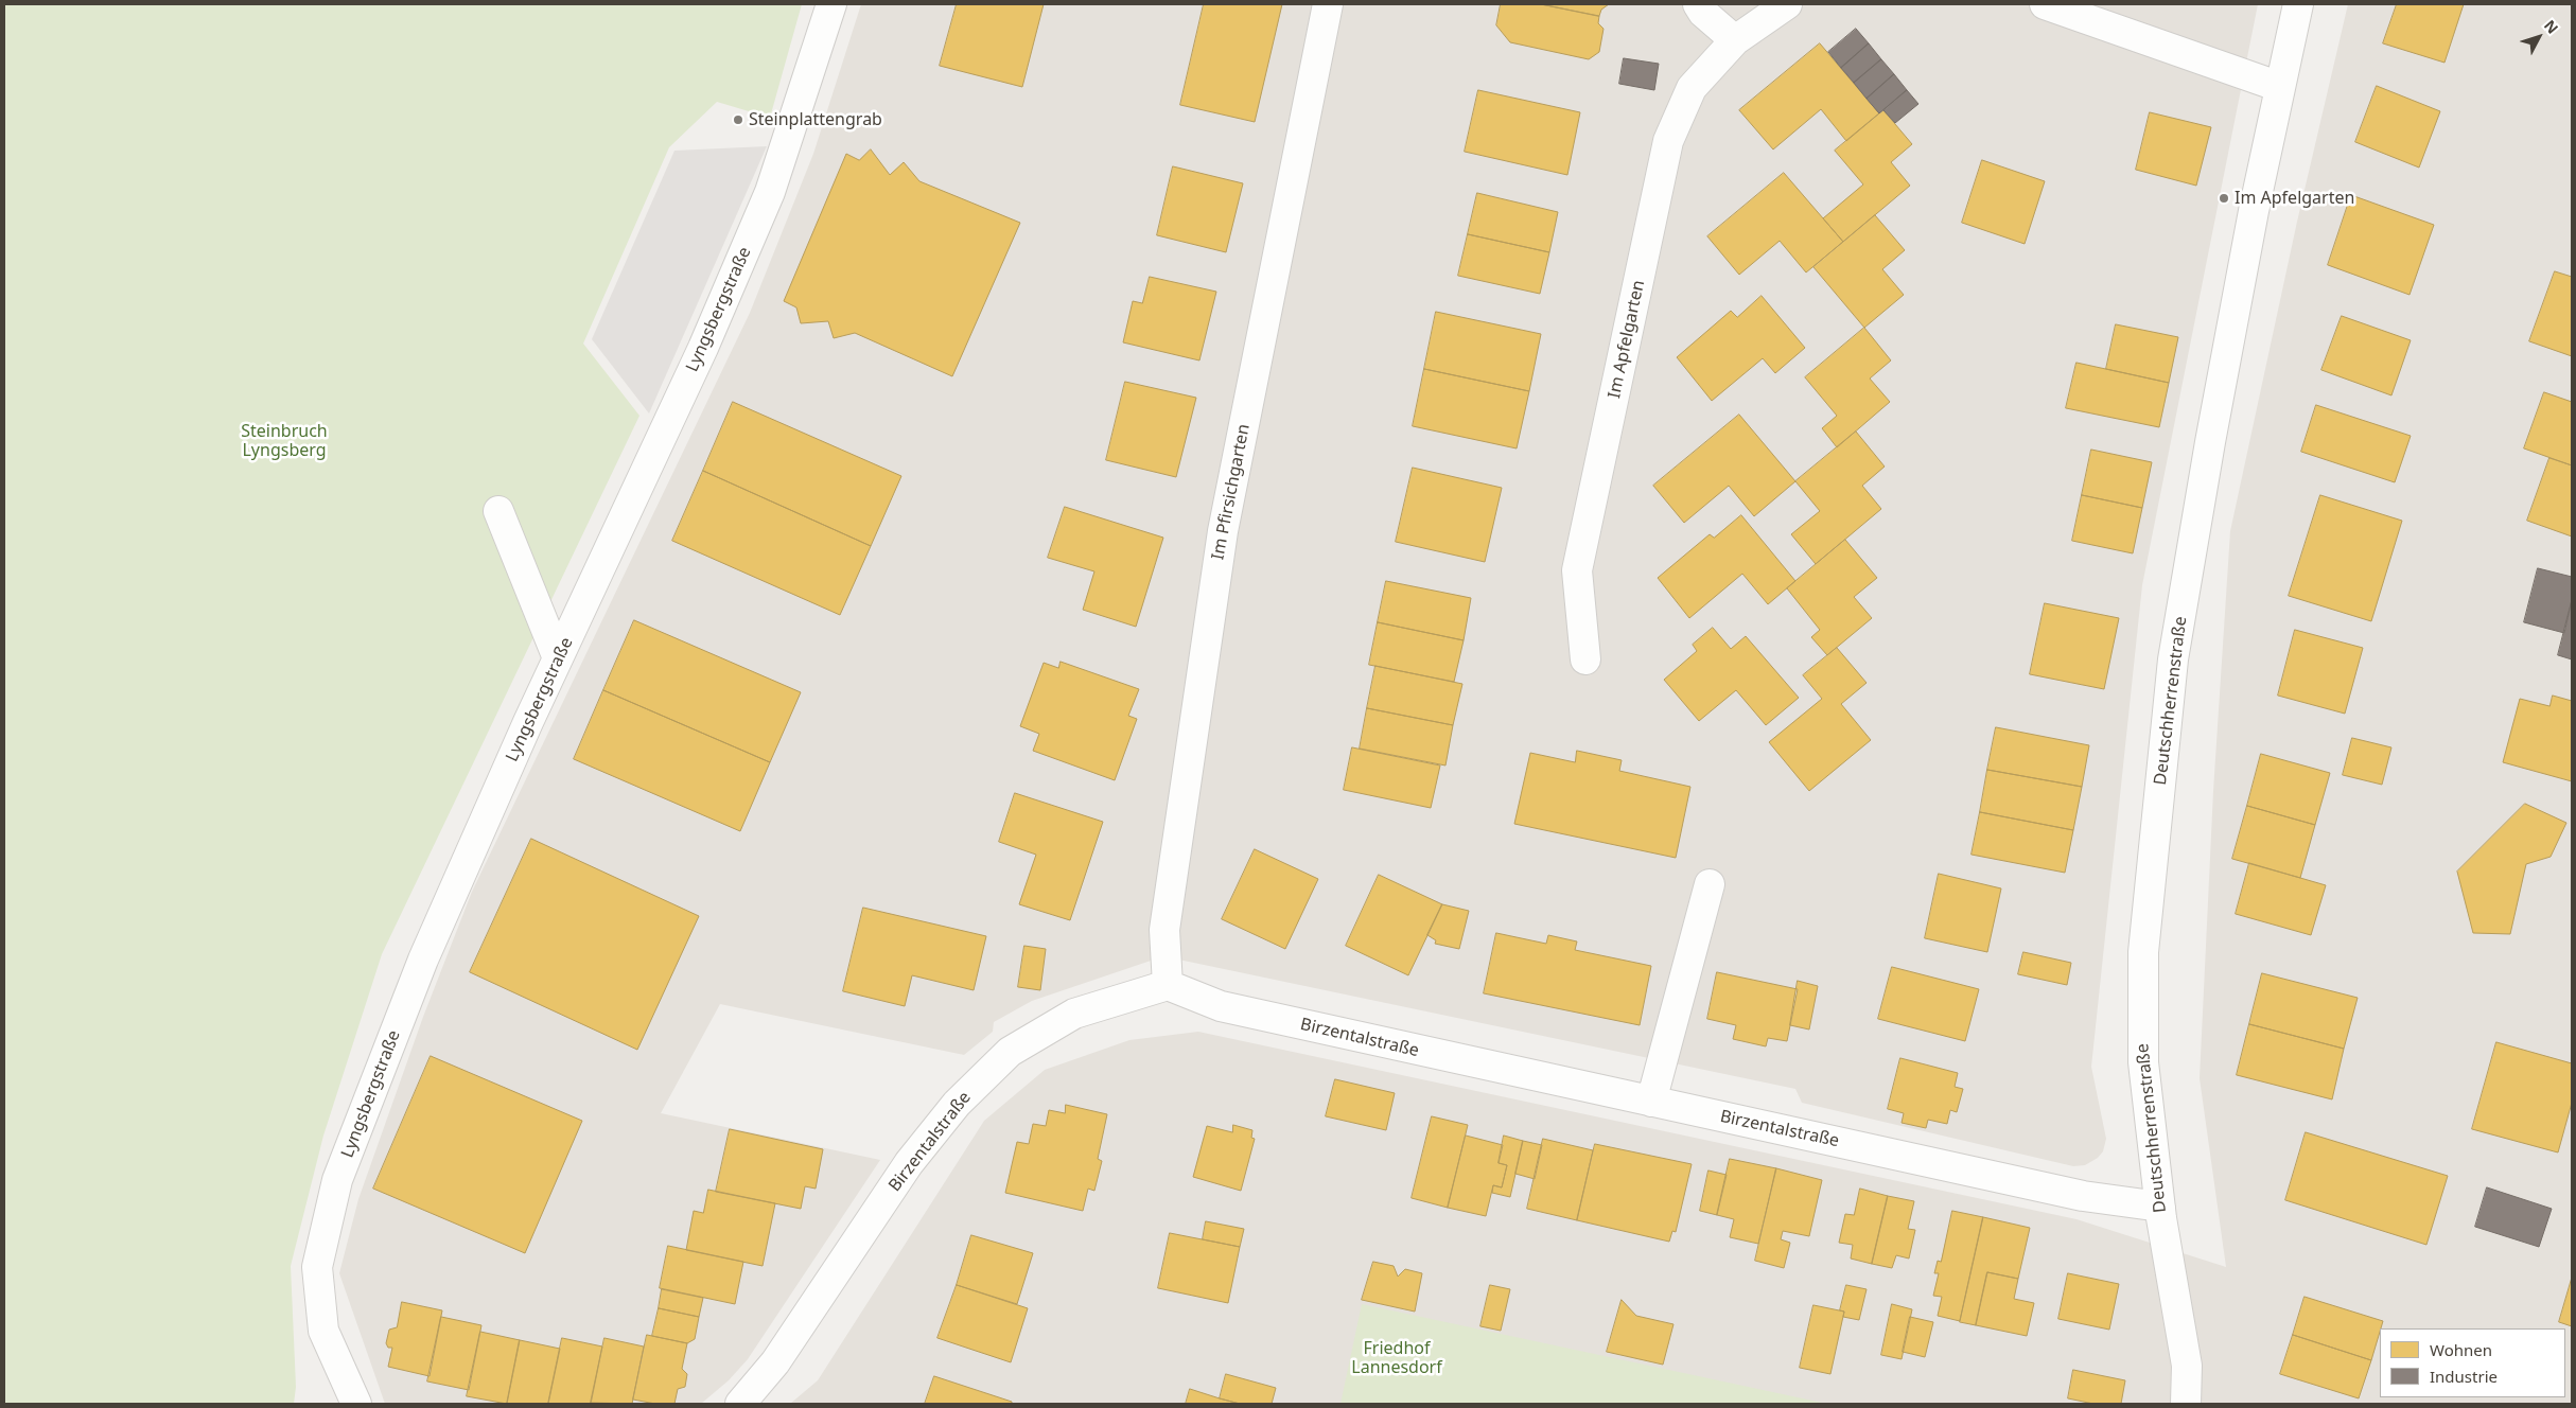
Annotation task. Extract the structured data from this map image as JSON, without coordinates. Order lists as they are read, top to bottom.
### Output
{
  "streets": {
    "street": [
      "Lyngsbergstraße",
      "Im Apfelgarten",
      "Im Pfirsichgarten",
      "Deutschherrenstraße",
      "Birzentalstraße"
    ]
  },
  "crossings": [
    ["Im Pfirsichgarten", "Birzentalstraße"],
    ["Deutschherrenstraße", "Birzentalstraße"]
  ],
  "parks": ["Steinbruch Lyngsberg", "Friedhof Lannesdorf"],
  "places": ["Steinplattengrab", "Im Apfelgarten"],
  "legend": ["Wohnen", "Industrie"],
  "north": "top right"
}
